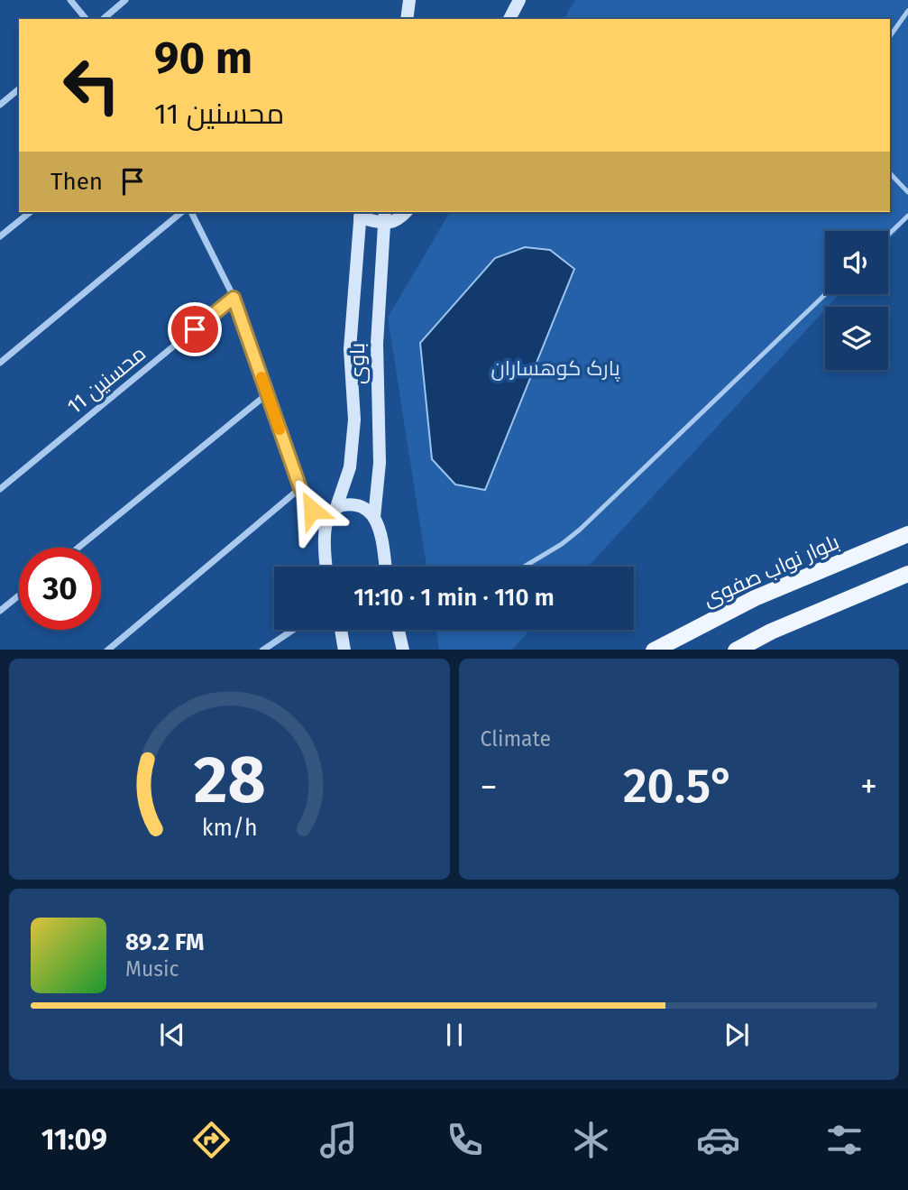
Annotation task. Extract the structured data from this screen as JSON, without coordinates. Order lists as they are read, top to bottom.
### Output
{
  "streets": {
    "main road": ["بلوار نواب صفوی"],
    "street": ["باوی", "محسنین 11"]
  },
  "parks": ["پارک کوهساران"],
  "page": {
    "turn": ["90 m", "محسنین 11"],
    "then": "Then",
    "limit": "30",
    "trip": "11:10 · 1 min · 110 m",
    "tile": "Climate",
    "heat": ["−", "20.5°", "+"],
    "song": ["89.2 FM", "Music"],
    "tabs": "11:09",
    "gauge": ["28", "km/h"]
  }
}
